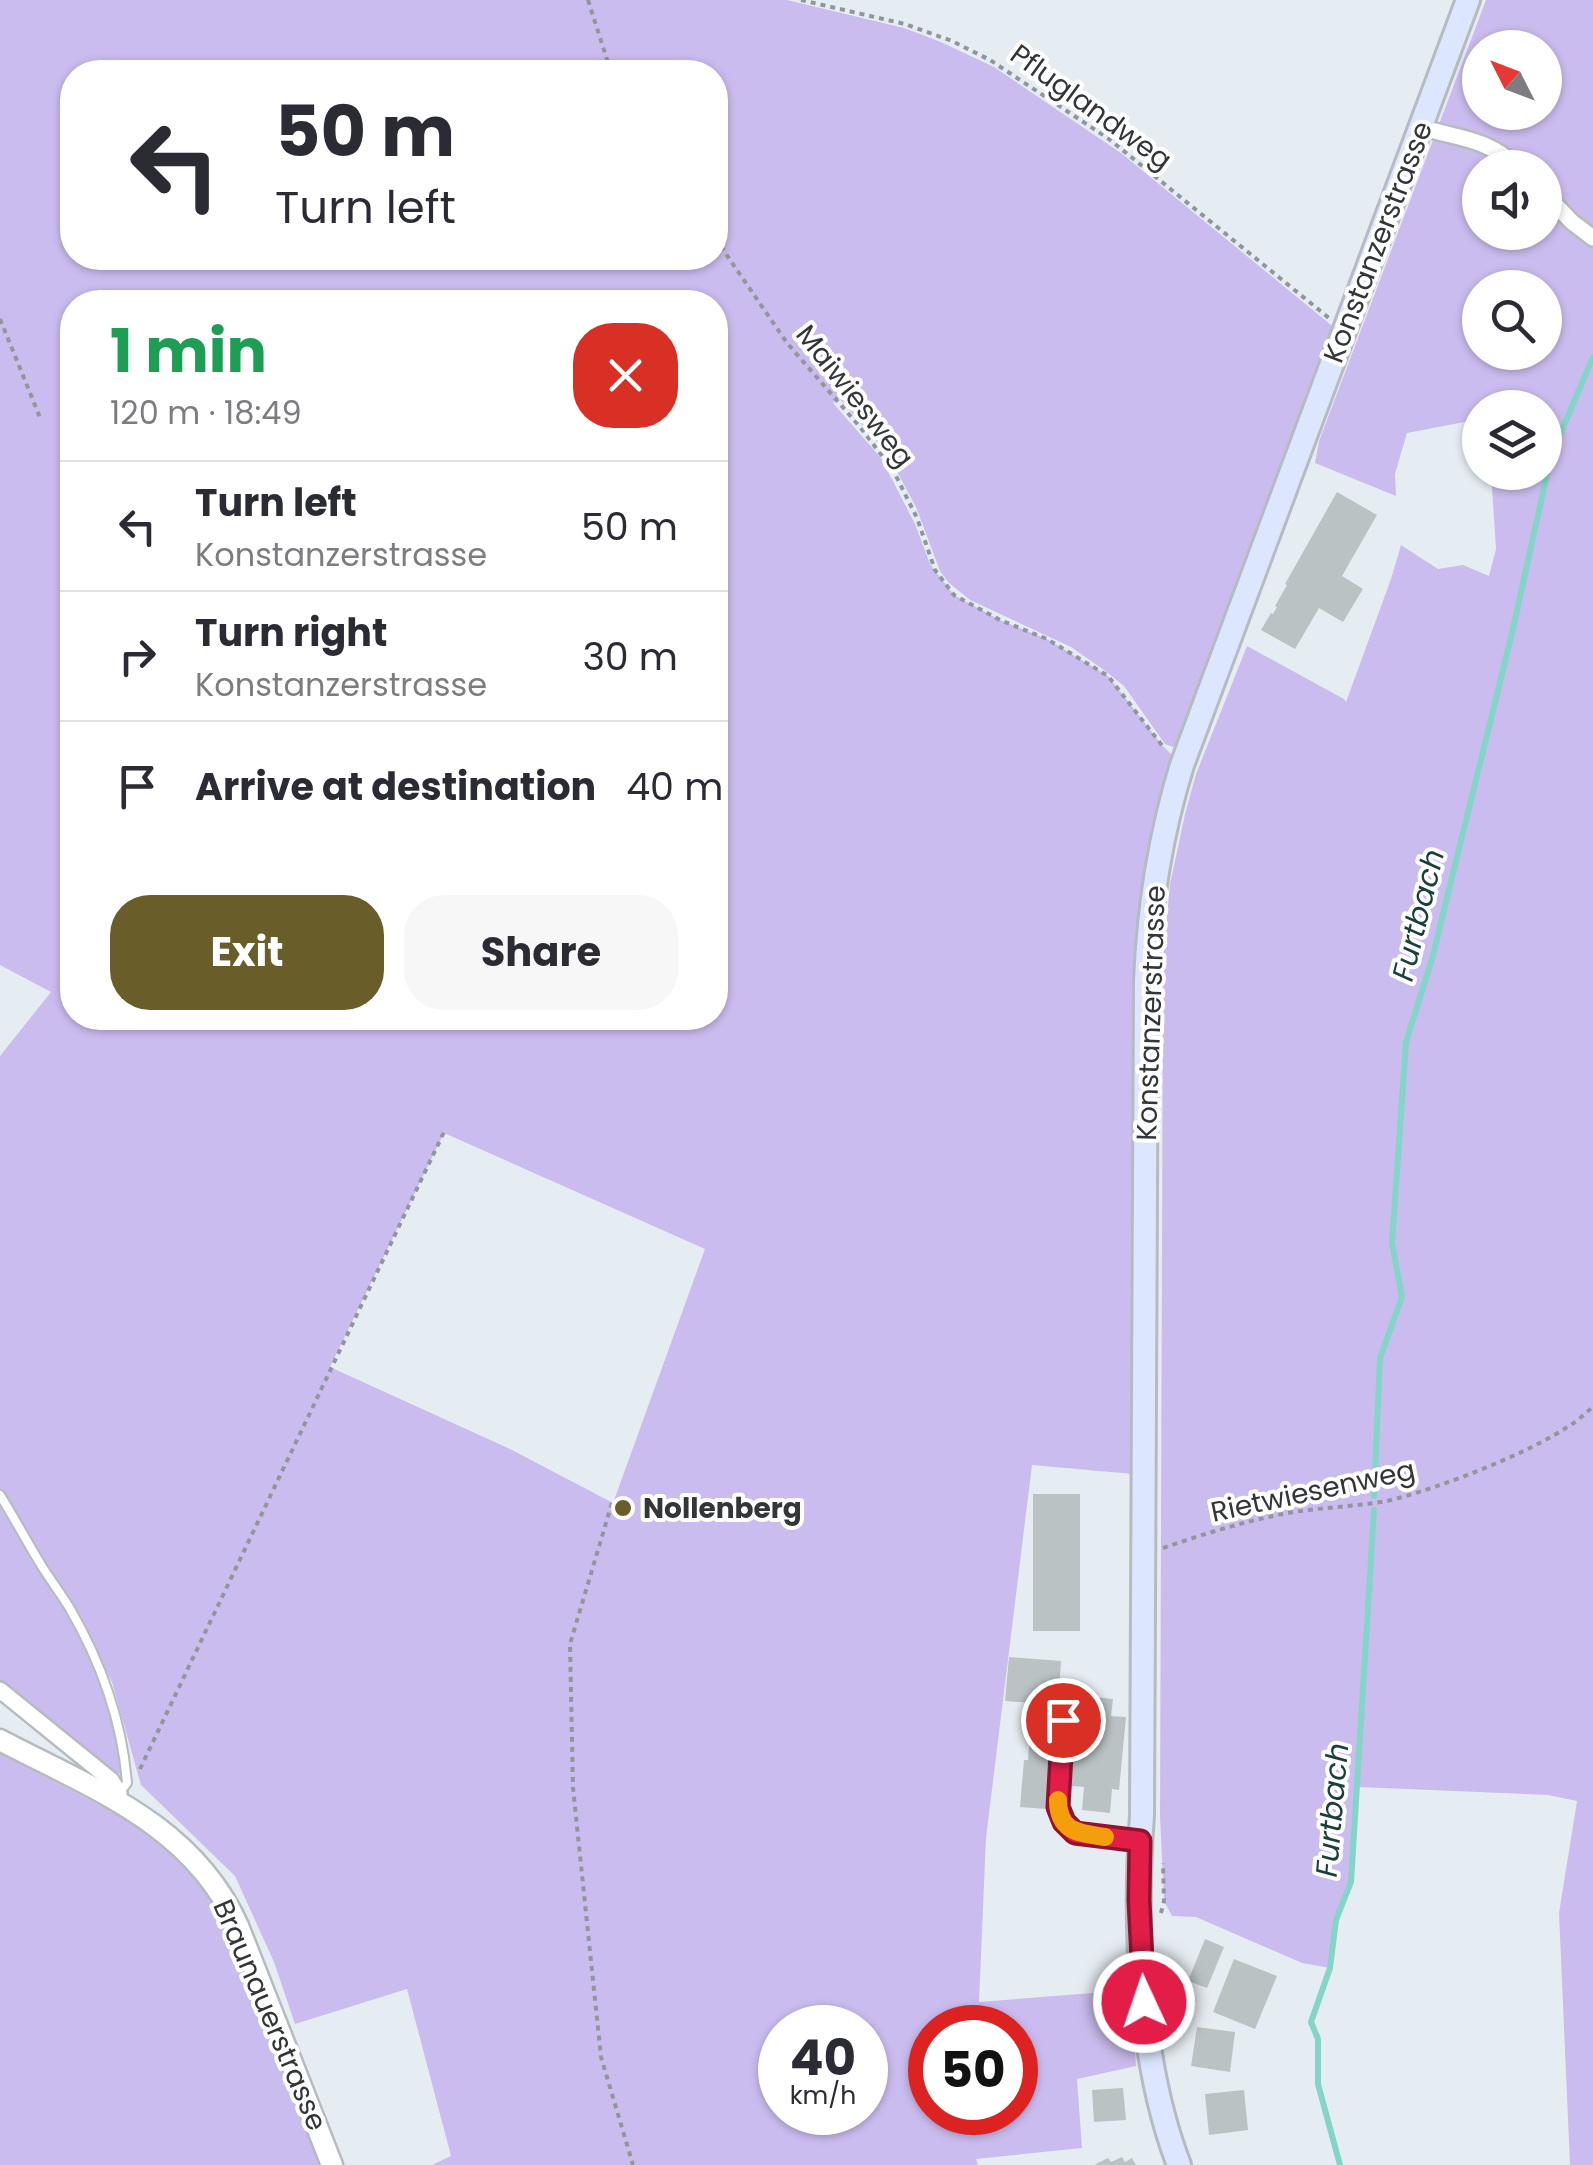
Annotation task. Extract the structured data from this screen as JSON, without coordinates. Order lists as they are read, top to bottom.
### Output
{
  "streets": {
    "main road": ["Konstanzerstrasse"],
    "street": ["Braunauerstrasse"],
    "path": ["Pfluglandweg", "Maiwiesweg", "Rietwiesenweg"]
  },
  "crossings": [
    ["Konstanzerstrasse", "Maiwiesweg"],
    ["Konstanzerstrasse", "Rietwiesenweg"]
  ],
  "water": ["Furtbach"],
  "places": ["Nollenberg"],
  "north": "top left",
  "page": {
    "turn": ["50 m", "Turn left"],
    "heading": ["1 min", "120 m · 18:49"],
    "list": [
      {
        "name": "Turn left",
        "note": "Konstanzerstrasse",
        "value": "50 m"
      },
      {
        "name": "Turn right",
        "note": "Konstanzerstrasse",
        "value": "30 m"
      },
      {
        "name": "Arrive at destination",
        "value": "40 m"
      }
    ],
    "buttons": ["Exit", "Share"],
    "speed": "40 km/h",
    "limit": "50"
  }
}
